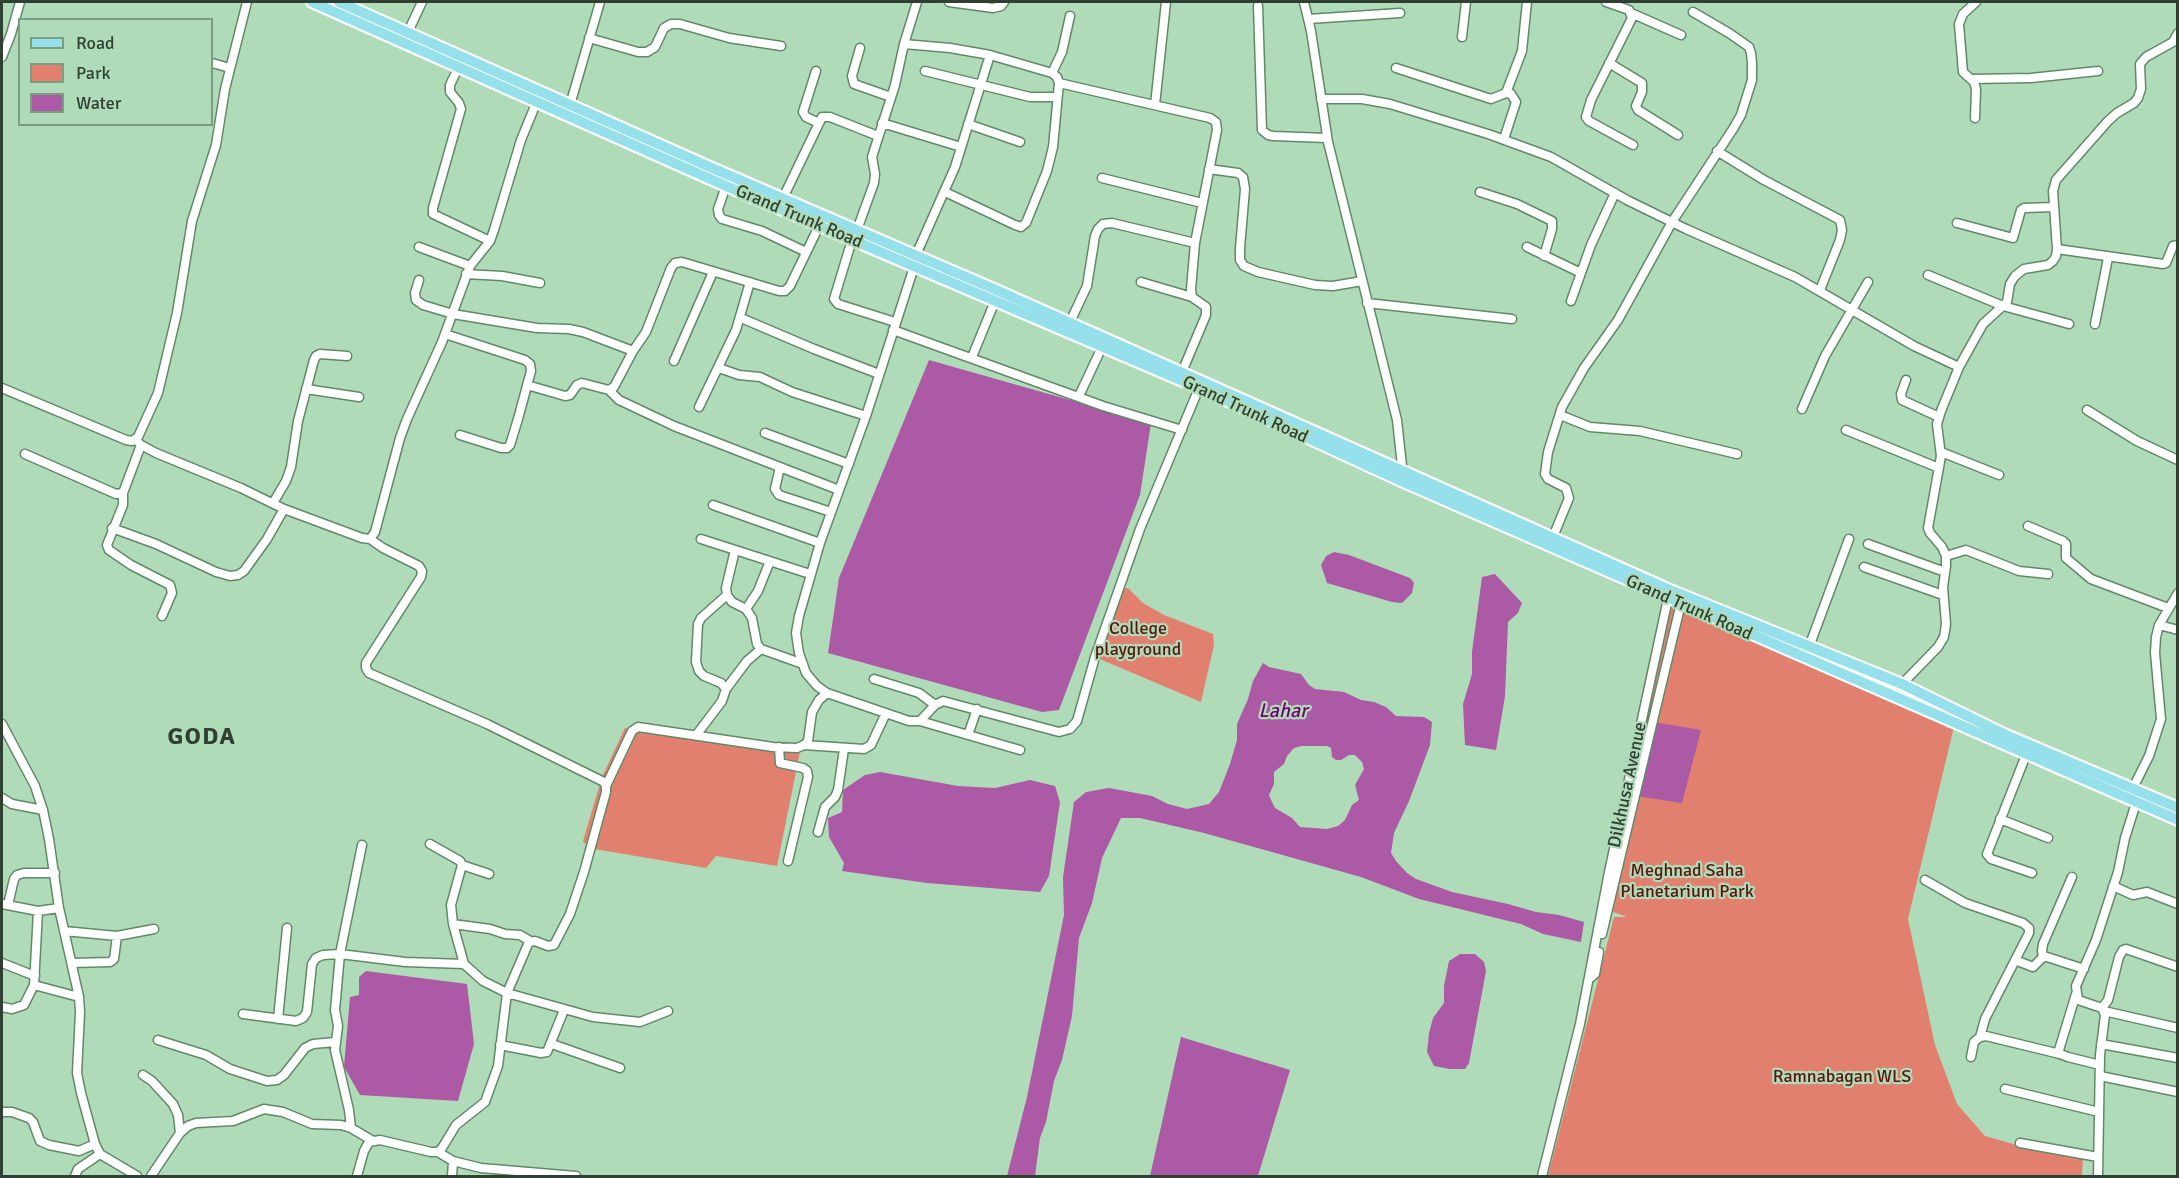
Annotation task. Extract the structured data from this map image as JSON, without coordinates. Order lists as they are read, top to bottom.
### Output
{
  "streets": {
    "main road": ["Grand Trunk Road"],
    "street": ["Dilkhusa Avenue"]
  },
  "crossings": [
    ["Grand Trunk Road", "Dilkhusa Avenue"]
  ],
  "districts": ["GODA"],
  "water": ["Lahar"],
  "parks": ["College playground", "Meghnad Saha Planetarium Park", "Ramnabagan WLS"],
  "legend": ["Road", "Park", "Water"]
}
